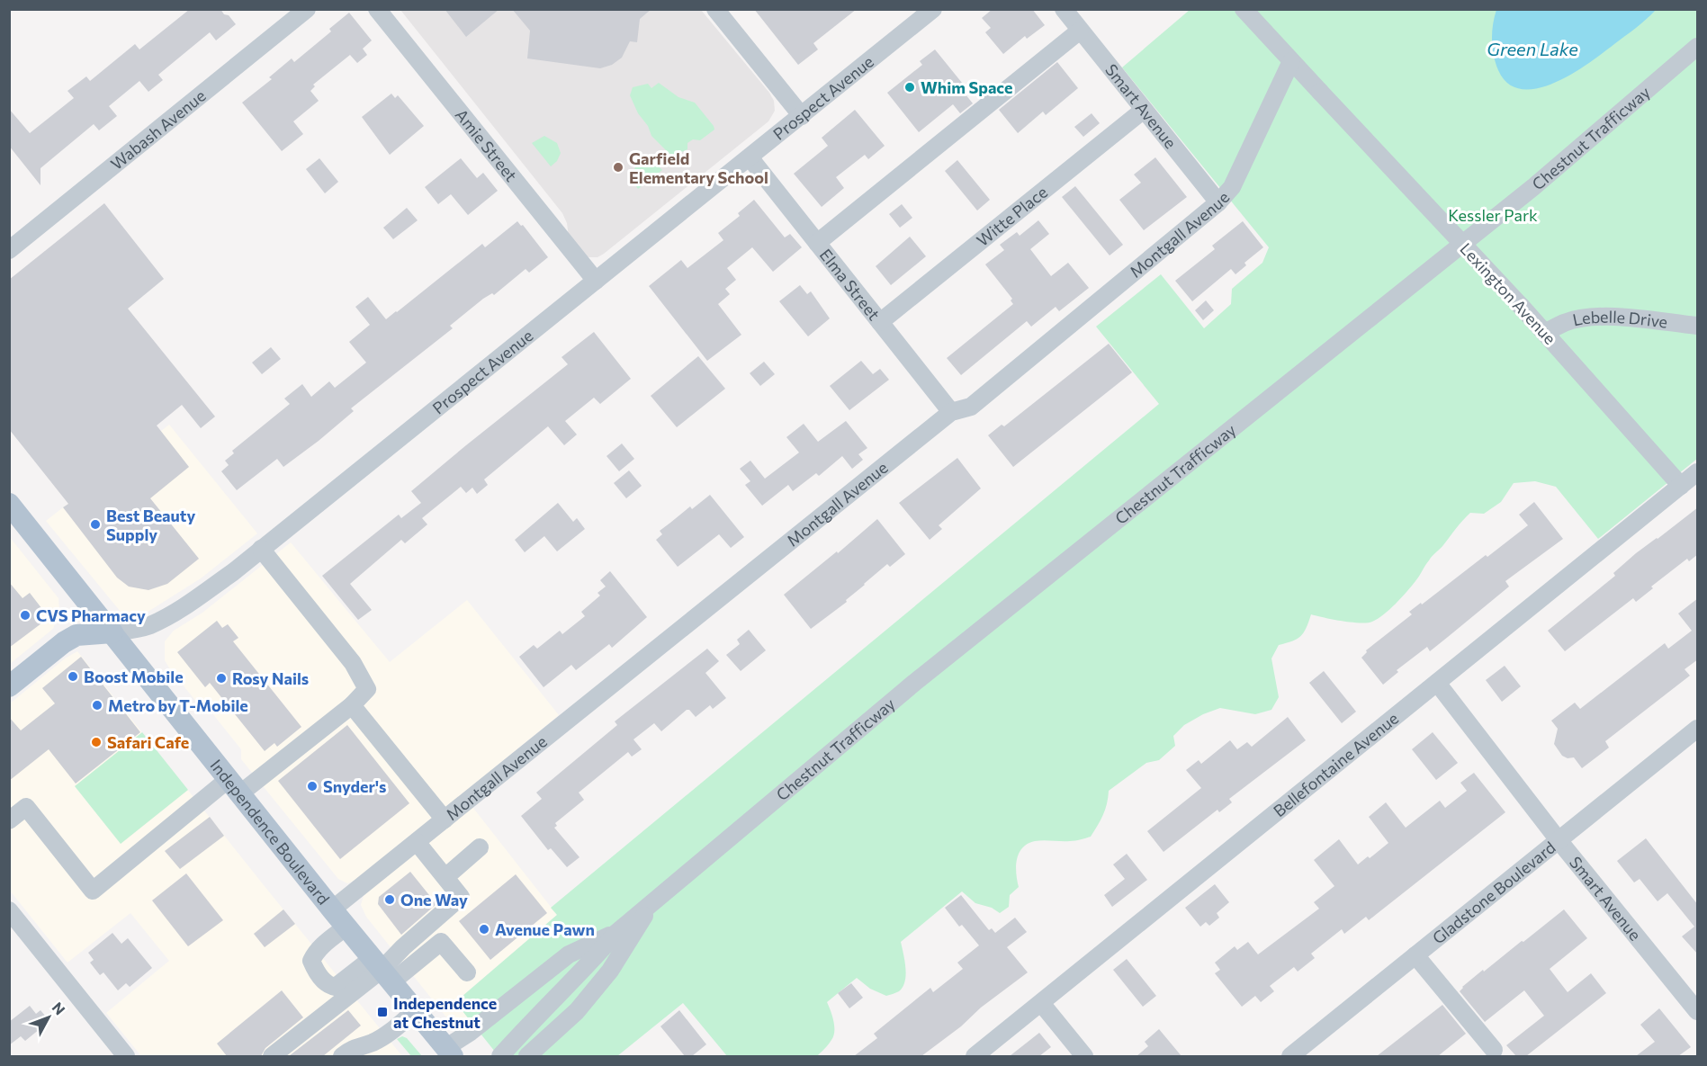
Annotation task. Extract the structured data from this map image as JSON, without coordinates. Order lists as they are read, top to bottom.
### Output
{
  "streets": {
    "main road": ["Prospect Avenue", "Independence Boulevard"],
    "street": [
      "Smart Avenue",
      "Wabash Avenue",
      "Chestnut Trafficway",
      "Amie Street",
      "Witte Place",
      "Montgall Avenue",
      "Elma Street",
      "Lexington Avenue",
      "Lebelle Drive",
      "Bellefontaine Avenue",
      "Gladstone Boulevard"
    ]
  },
  "crossings": [
    ["Prospect Avenue", "Amie Street"],
    ["Prospect Avenue", "Elma Street"],
    ["Prospect Avenue", "Independence Boulevard"],
    ["Smart Avenue", "Witte Place"],
    ["Smart Avenue", "Montgall Avenue"],
    ["Smart Avenue", "Bellefontaine Avenue"],
    ["Smart Avenue", "Gladstone Boulevard"],
    ["Witte Place", "Elma Street"],
    ["Montgall Avenue", "Elma Street"],
    ["Montgall Avenue", "Lexington Avenue"],
    ["Montgall Avenue", "Independence Boulevard"],
    ["Lexington Avenue", "Lebelle Drive"],
    ["Lexington Avenue", "Bellefontaine Avenue"]
  ],
  "water": ["Green Lake"],
  "parks": ["Kessler Park"],
  "places": {
    "other": [
      "Whim Space",
      "Garfield Elementary School",
      "Best Beauty Supply",
      "CVS Pharmacy",
      "Boost Mobile",
      "Rosy Nails",
      "Metro by T-Mobile",
      "Safari Cafe",
      "Snyder's",
      "One Way",
      "Avenue Pawn"
    ],
    "transit": ["Independence at Chestnut"]
  },
  "north": "top right"
}
